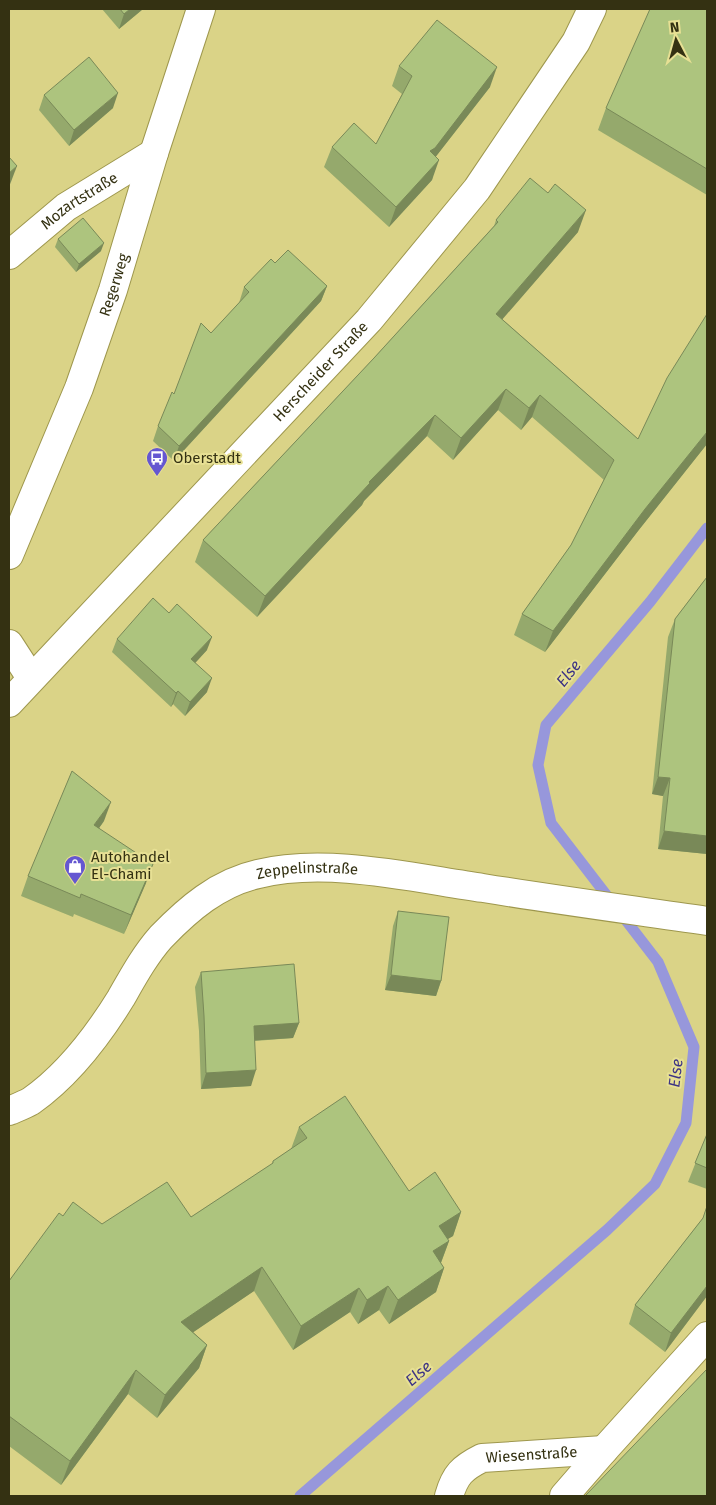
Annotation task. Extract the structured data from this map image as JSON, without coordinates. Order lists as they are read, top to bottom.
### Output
{
  "streets": {
    "street": [
      "Mozartstraße",
      "Regerweg",
      "Herscheider Straße",
      "Zeppelinstraße",
      "Wiesenstraße"
    ]
  },
  "crossings": [
    ["Mozartstraße", "Regerweg"]
  ],
  "water": ["Else"],
  "places": {
    "bus stop": ["Oberstadt"],
    "shop": ["Autohandel El-Chami"]
  },
  "north": "top"
}
